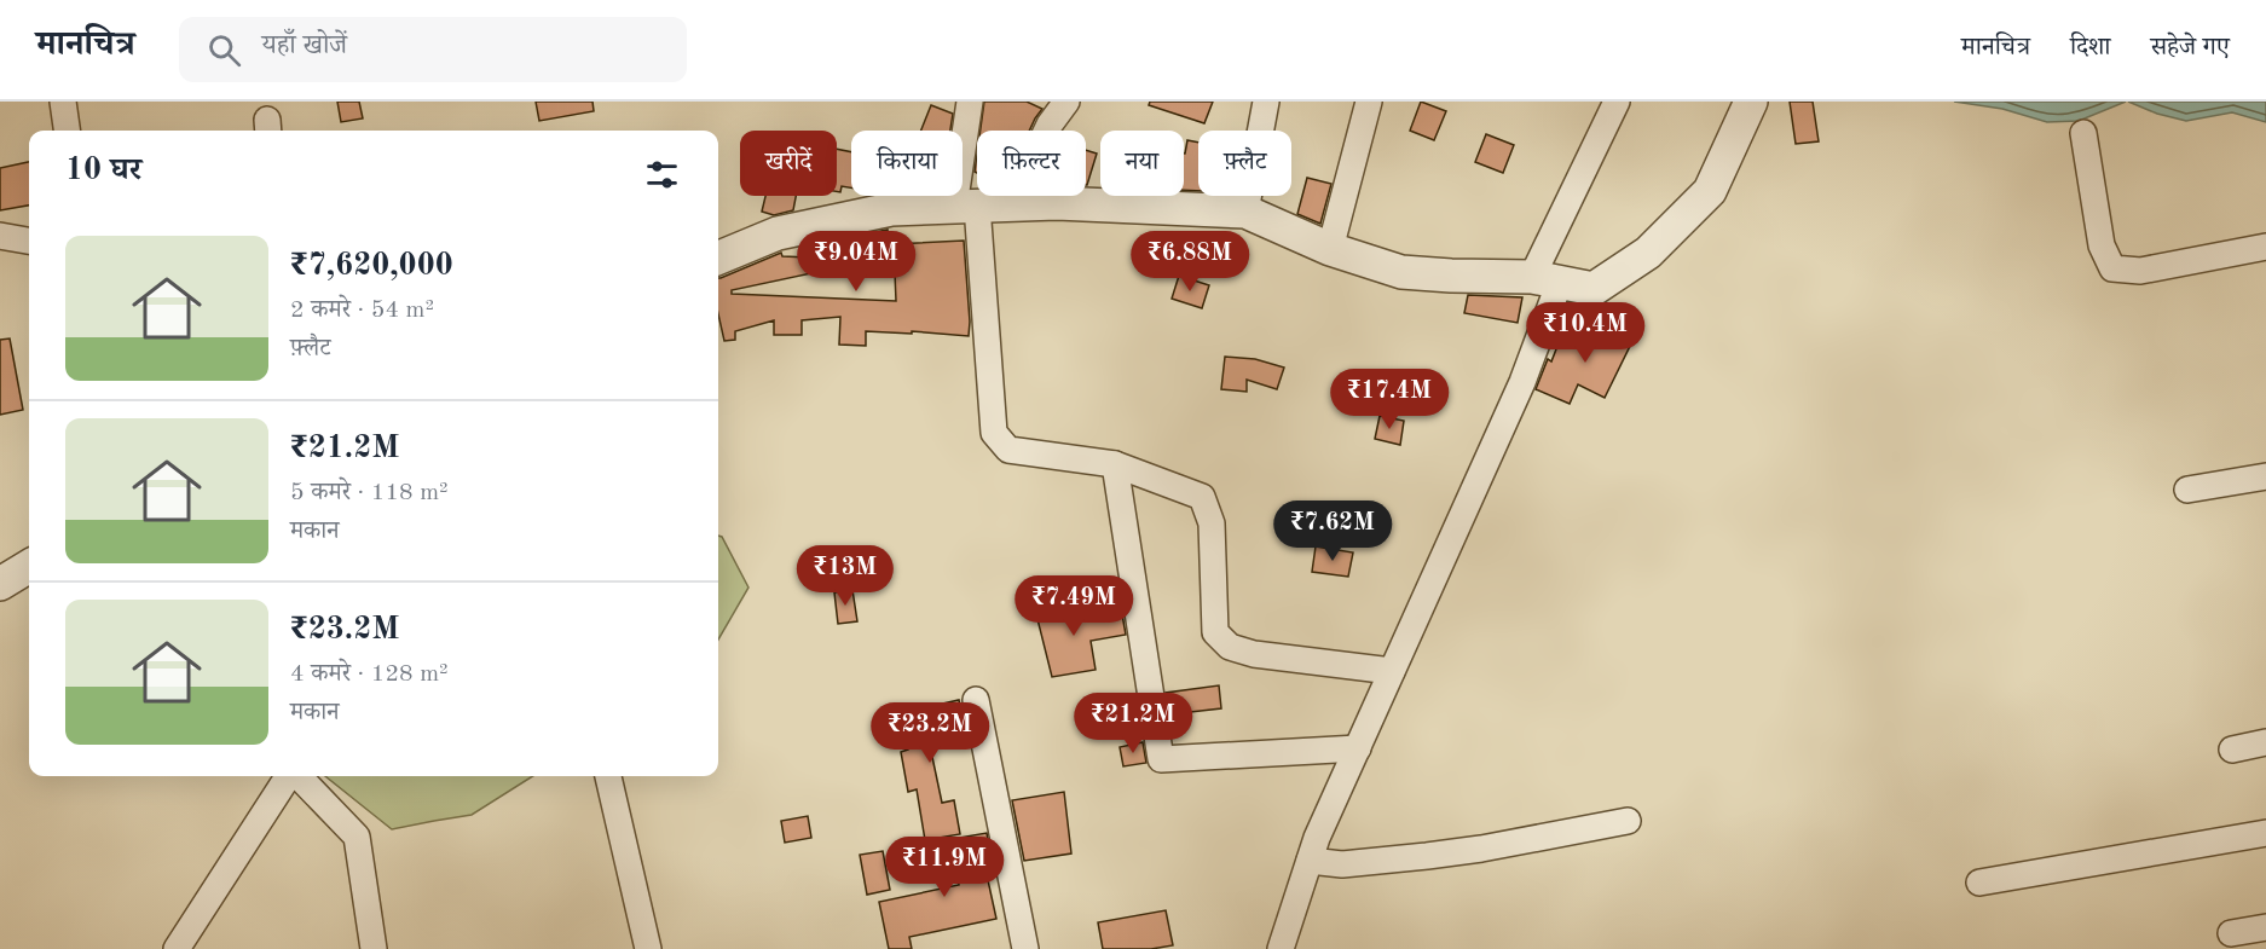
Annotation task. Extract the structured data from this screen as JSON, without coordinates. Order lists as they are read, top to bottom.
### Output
{
  "page": {
    "header": "मानचित्र",
    "search": "यहाँ खोजें",
    "nav": ["मानचित्र", "दिशा", "सहेजे गए"],
    "chip": [
      "खरीदें",
      "किराया",
      "फ़िल्टर",
      "नया",
      "फ़्लैट"
    ],
    "heading": "10 घर",
    "list": [
      {
        "name": "₹7,620,000",
        "note": "2 कमरे · 54 m² · फ़्लैट"
      },
      {
        "name": "₹21.2M",
        "note": "5 कमरे · 118 m² · मकान"
      },
      {
        "name": "₹23.2M",
        "note": "4 कमरे · 128 m² · मकान"
      }
    ],
    "price": [
      "₹9.04M",
      "₹6.88M",
      "₹10.4M",
      "₹17.4M",
      "₹7.62M",
      "₹13M",
      "₹7.49M",
      "₹21.2M",
      "₹23.2M",
      "₹11.9M"
    ]
  }
}
